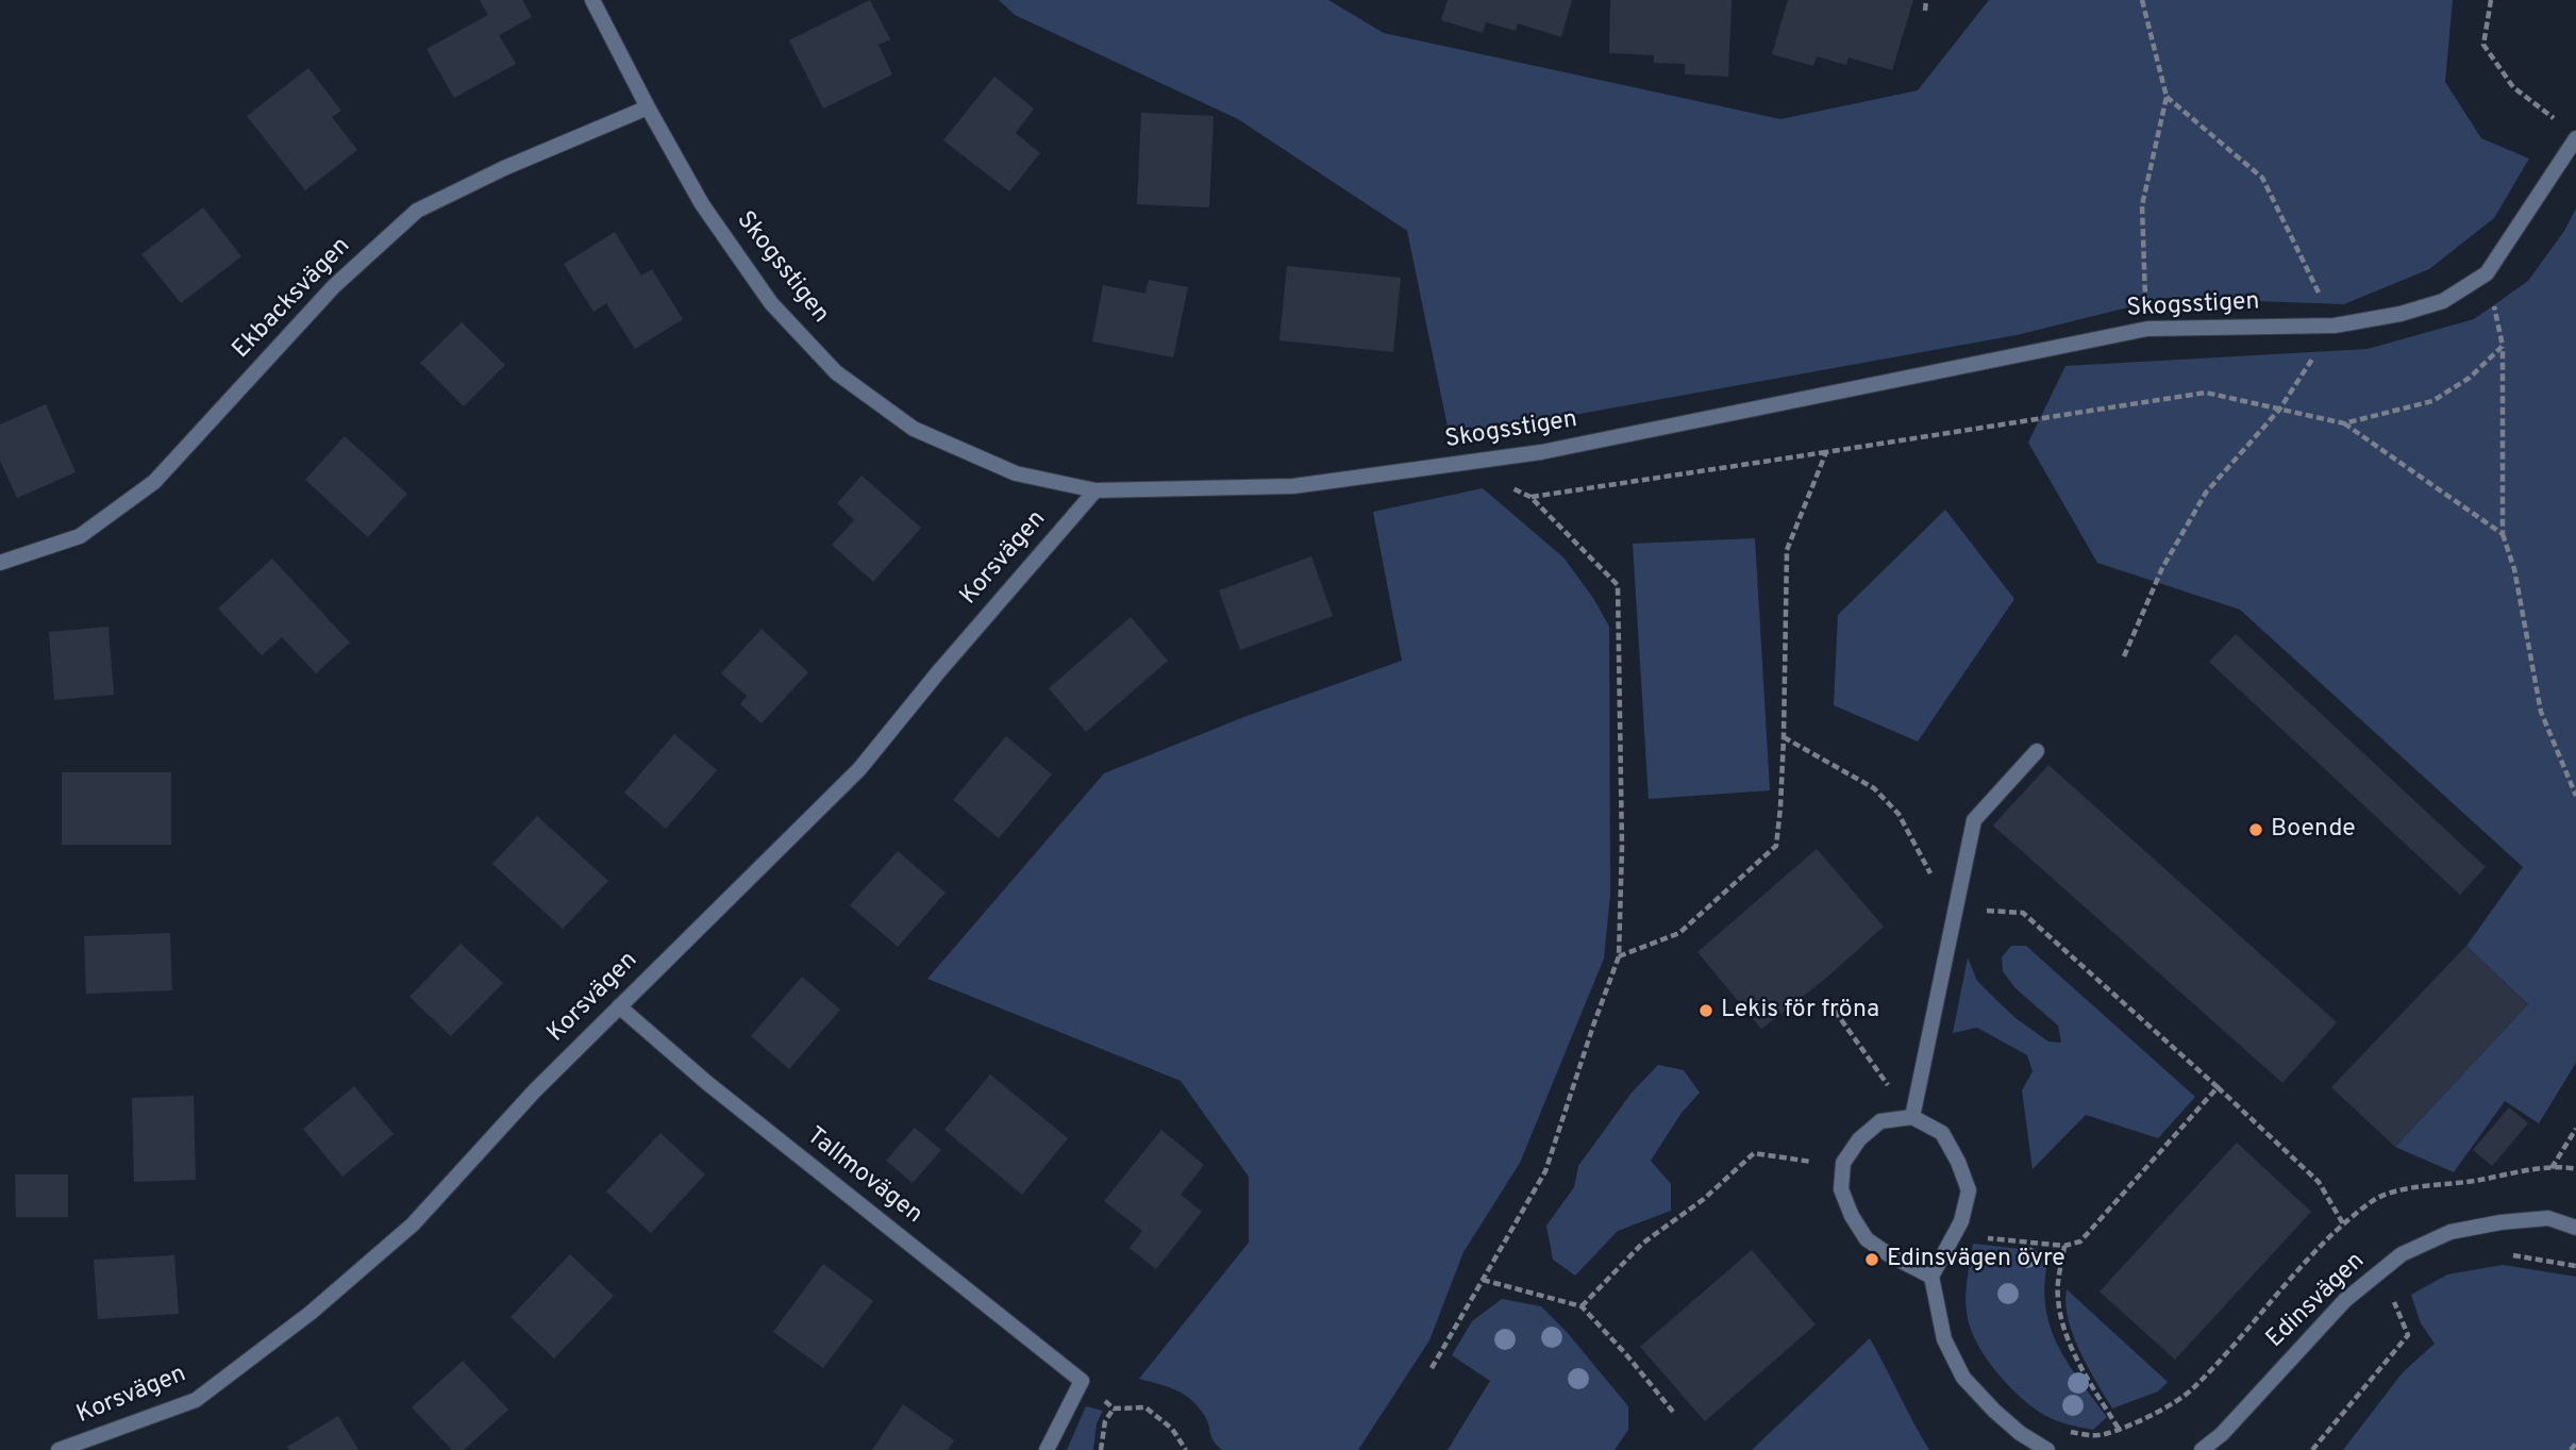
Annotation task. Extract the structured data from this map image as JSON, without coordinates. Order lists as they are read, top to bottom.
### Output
{
  "streets": {
    "street": [
      "Skogsstigen",
      "Ekbacksvägen",
      "Korsvägen",
      "Tallmovägen",
      "Edinsvägen"
    ]
  },
  "crossings": [
    ["Skogsstigen", "Ekbacksvägen"],
    ["Skogsstigen", "Korsvägen"],
    ["Korsvägen", "Tallmovägen"]
  ],
  "places": ["Boende", "Lekis för fröna", "Edinsvägen övre"]
}
